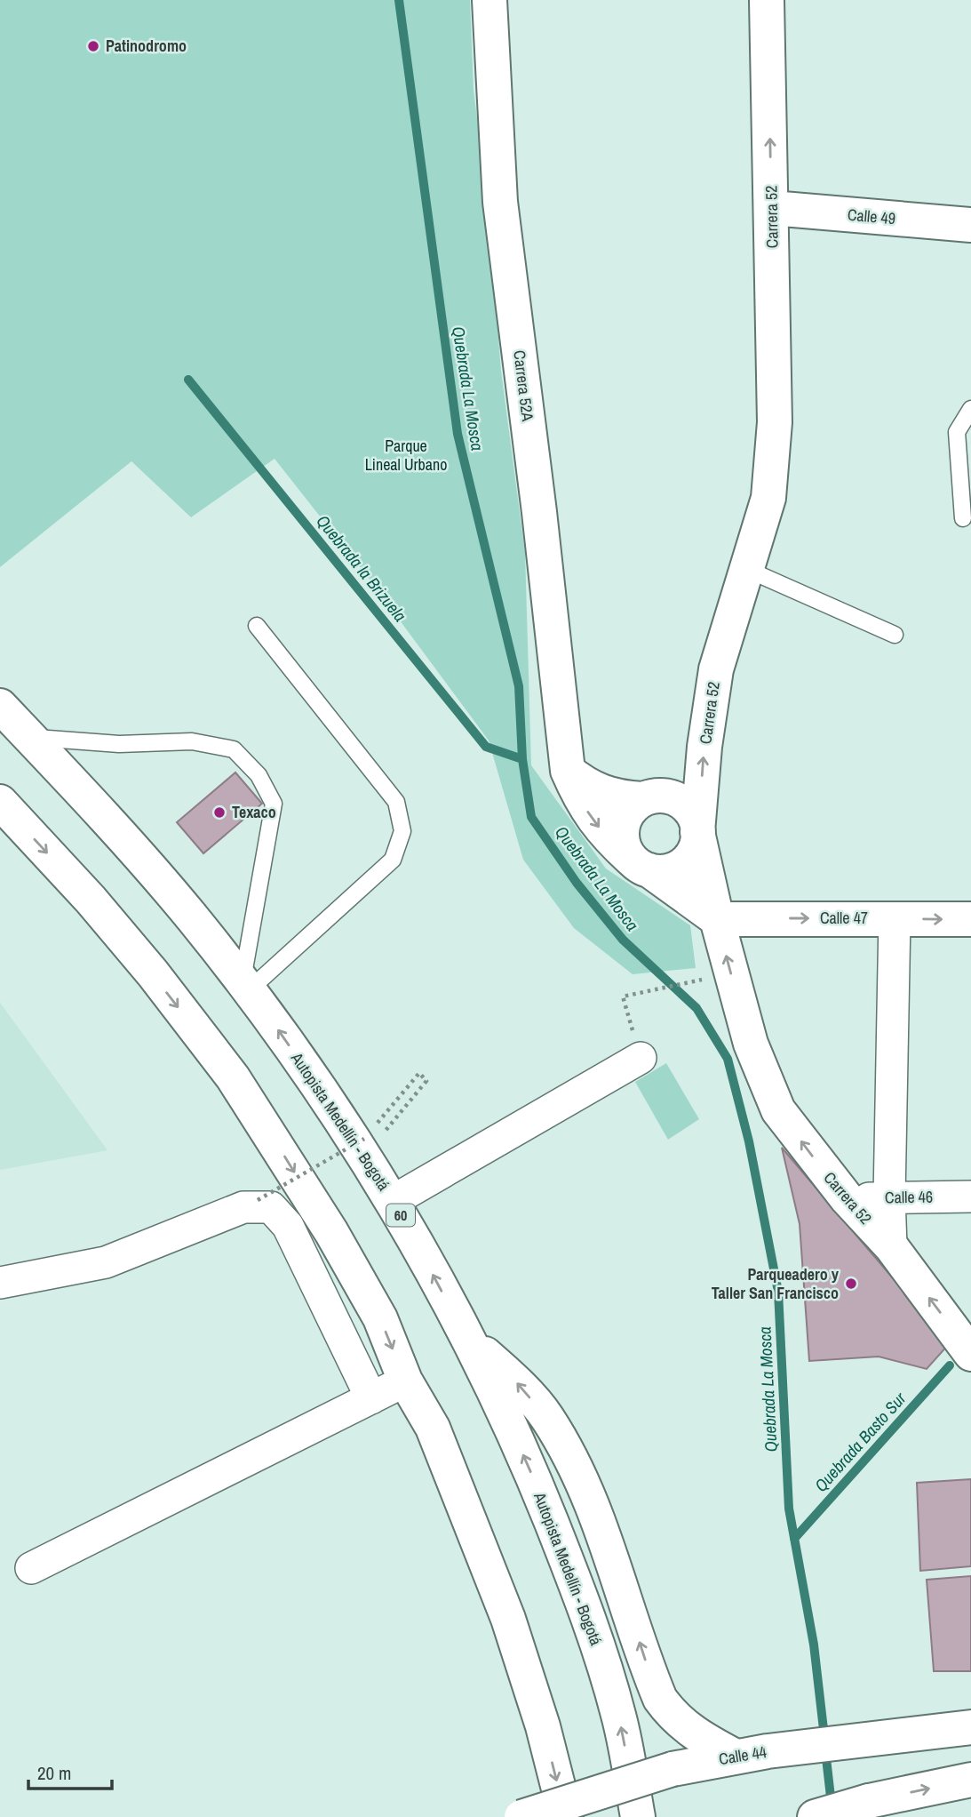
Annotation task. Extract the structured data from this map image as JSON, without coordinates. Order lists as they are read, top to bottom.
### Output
{
  "streets": {
    "main road": [
      "Carrera 52",
      "Calle 49",
      "Carrera 52A",
      "Calle 47",
      "Autopista Medellín - Bogotá",
      "60",
      "Calle 44"
    ],
    "street": ["Calle 46"]
  },
  "crossings": [
    ["Carrera 52", "Calle 49"],
    ["Carrera 52", "Carrera 52A"],
    ["Carrera 52", "Calle 47"],
    ["Carrera 52", "Calle 46"],
    ["Carrera 52A", "Calle 47"]
  ],
  "one_way": ["Carrera 52", "Calle 47"],
  "water": ["Quebrada La Mosca", "Quebrada la Brizuela", "Quebrada Basto Sur"],
  "parks": ["Parque Lineal Urbano"],
  "places": ["Patinodromo", "Texaco", "Parqueadero y Taller San Francisco"],
  "scale_bar": "20 m"
}
